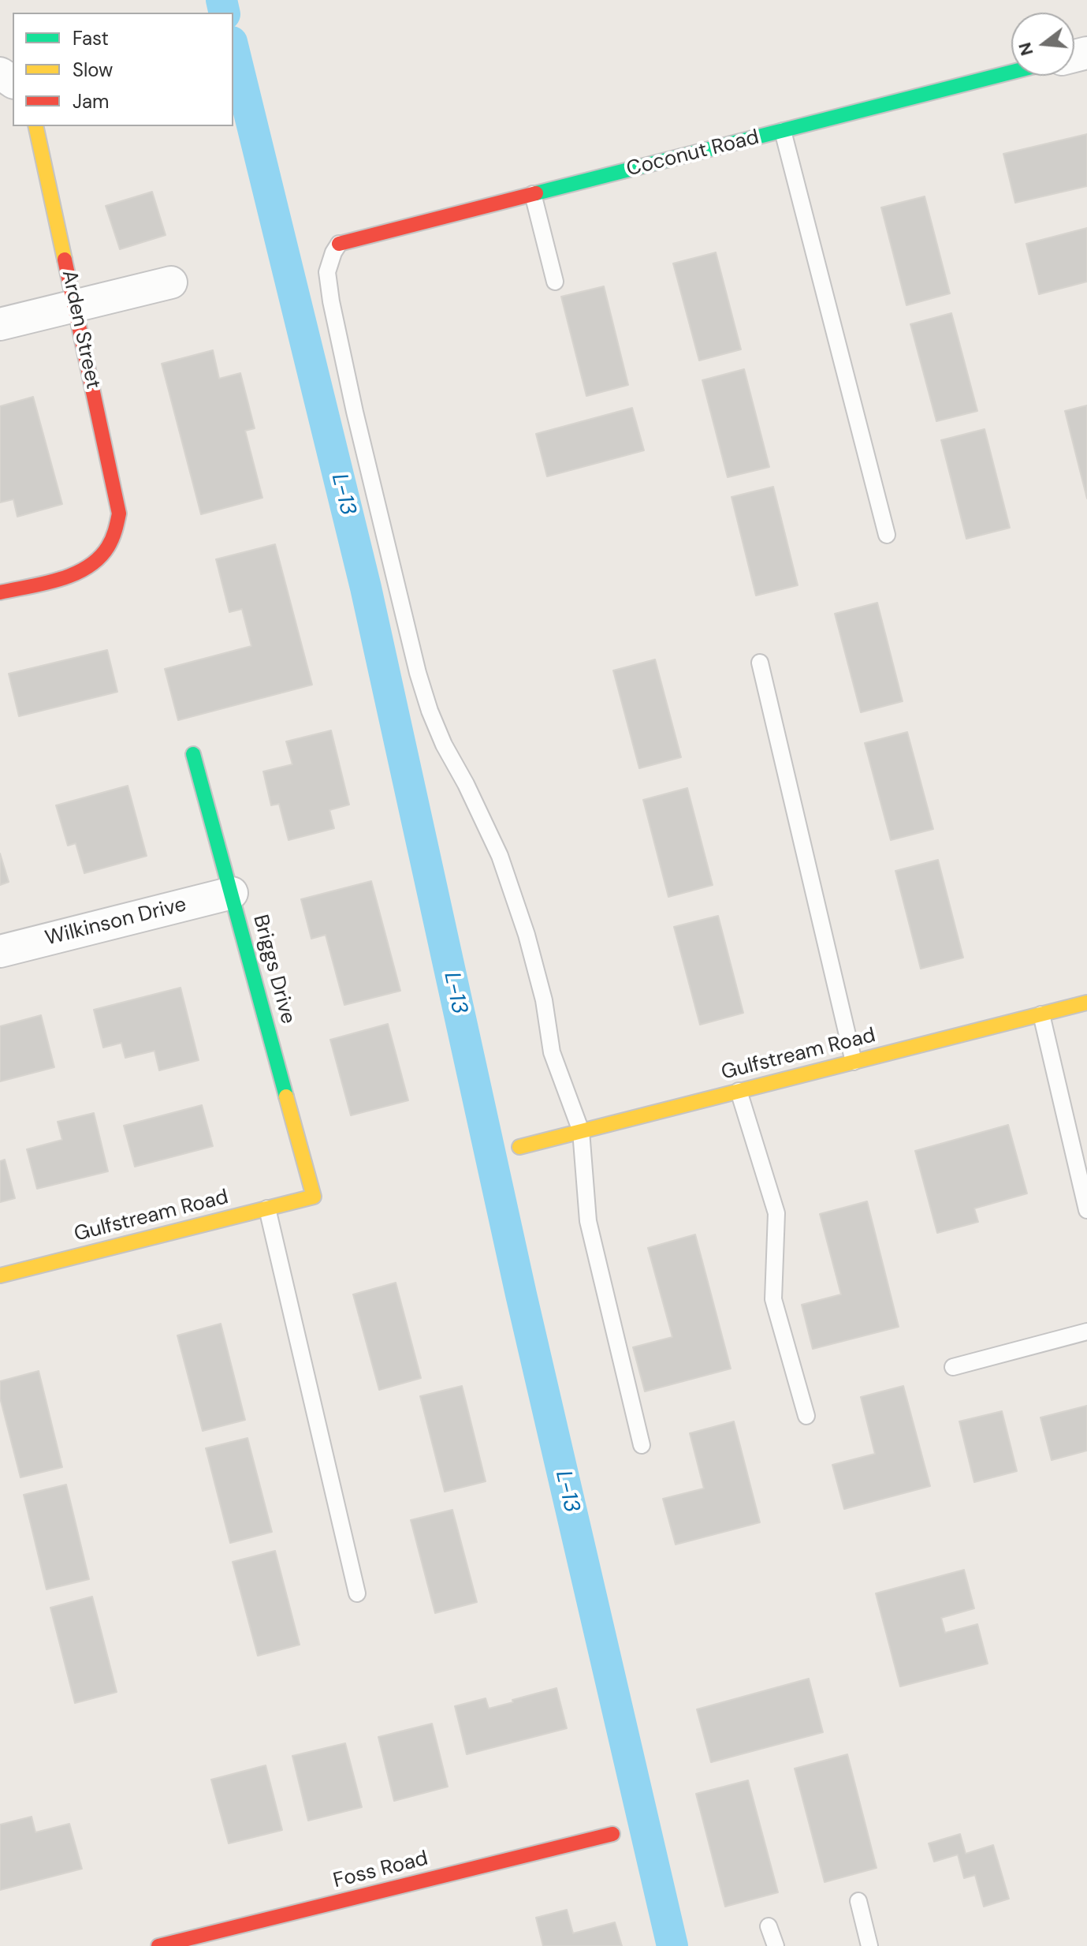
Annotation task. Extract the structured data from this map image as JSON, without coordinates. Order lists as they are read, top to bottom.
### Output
{
  "streets": {
    "street": [
      "Coconut Road",
      "Arden Street",
      "Wilkinson Drive",
      "Briggs Drive",
      "Gulfstream Road",
      "Foss Road"
    ]
  },
  "crossings": [
    ["Wilkinson Drive", "Briggs Drive"],
    ["Briggs Drive", "Gulfstream Road"]
  ],
  "water": ["L-13"],
  "legend": ["Fast", "Slow", "Jam"],
  "north": "left"
}
